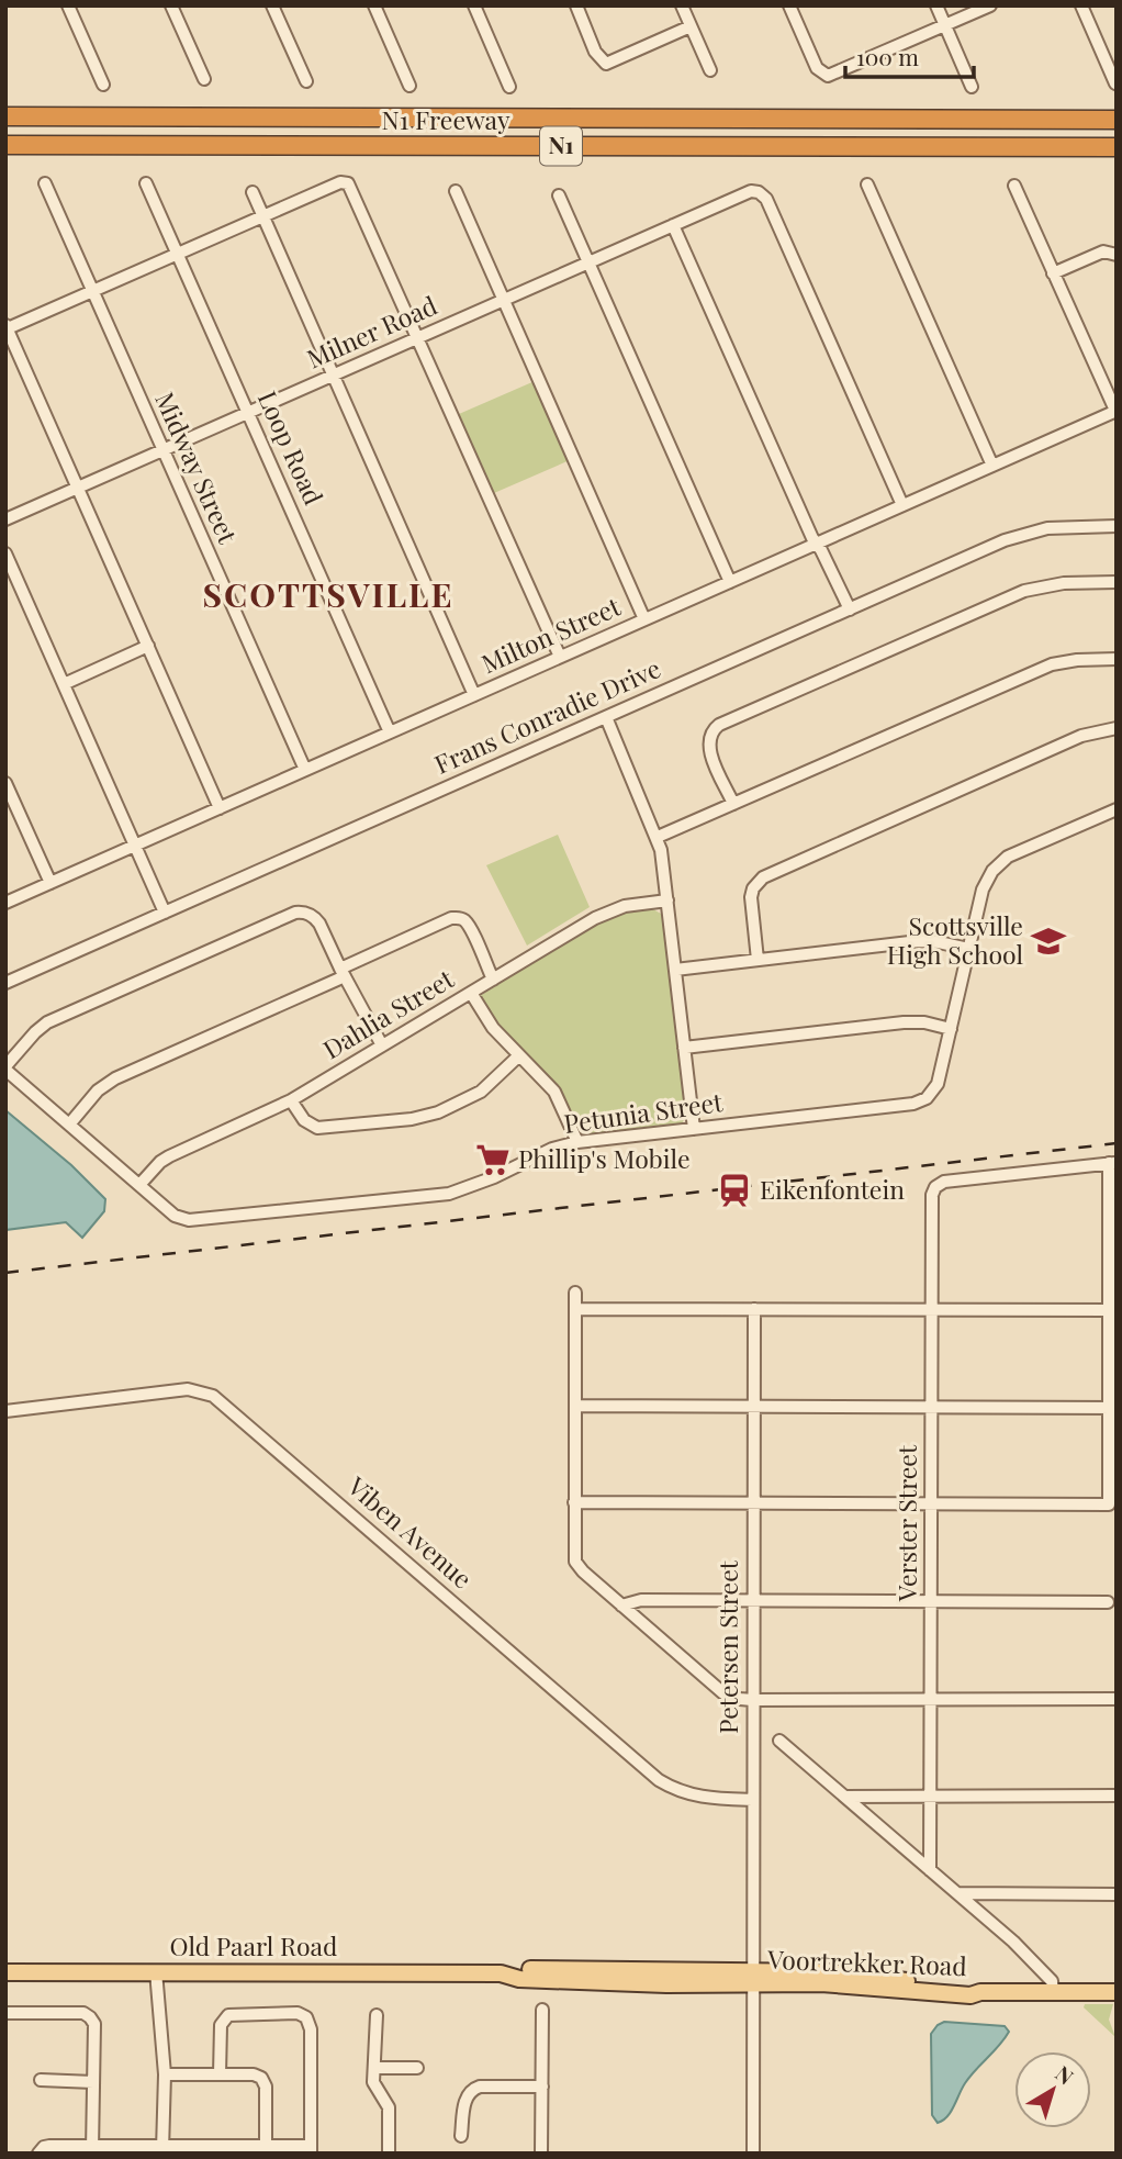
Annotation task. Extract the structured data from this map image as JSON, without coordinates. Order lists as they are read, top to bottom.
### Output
{
  "streets": {
    "highway": ["N1 Freeway", "N1"],
    "main road": ["Old Paarl Road", "Voortrekker Road"],
    "street": [
      "Milner Road",
      "Loop Road",
      "Midway Street",
      "Milton Street",
      "Frans Conradie Drive",
      "Dahlia Street",
      "Petunia Street",
      "Verster Street",
      "Viben Avenue",
      "Petersen Street"
    ]
  },
  "crossings": [
    ["Milner Road", "Loop Road"],
    ["Milner Road", "Midway Street"],
    ["Milner Road", "Milton Street"],
    ["Loop Road", "Milton Street"],
    ["Midway Street", "Milton Street"],
    ["Dahlia Street", "Petunia Street"],
    ["Viben Avenue", "Petersen Street"],
    ["Petersen Street", "Old Paarl Road"],
    ["Petersen Street", "Voortrekker Road"],
    ["Old Paarl Road", "Voortrekker Road"]
  ],
  "districts": ["SCOTTSVILLE"],
  "places": {
    "school or university": ["Scottsville High School"],
    "supermarket": ["Phillip's Mobile"],
    "station": ["Eikenfontein"]
  },
  "scale_bar": "100 m",
  "north": "top right"
}
